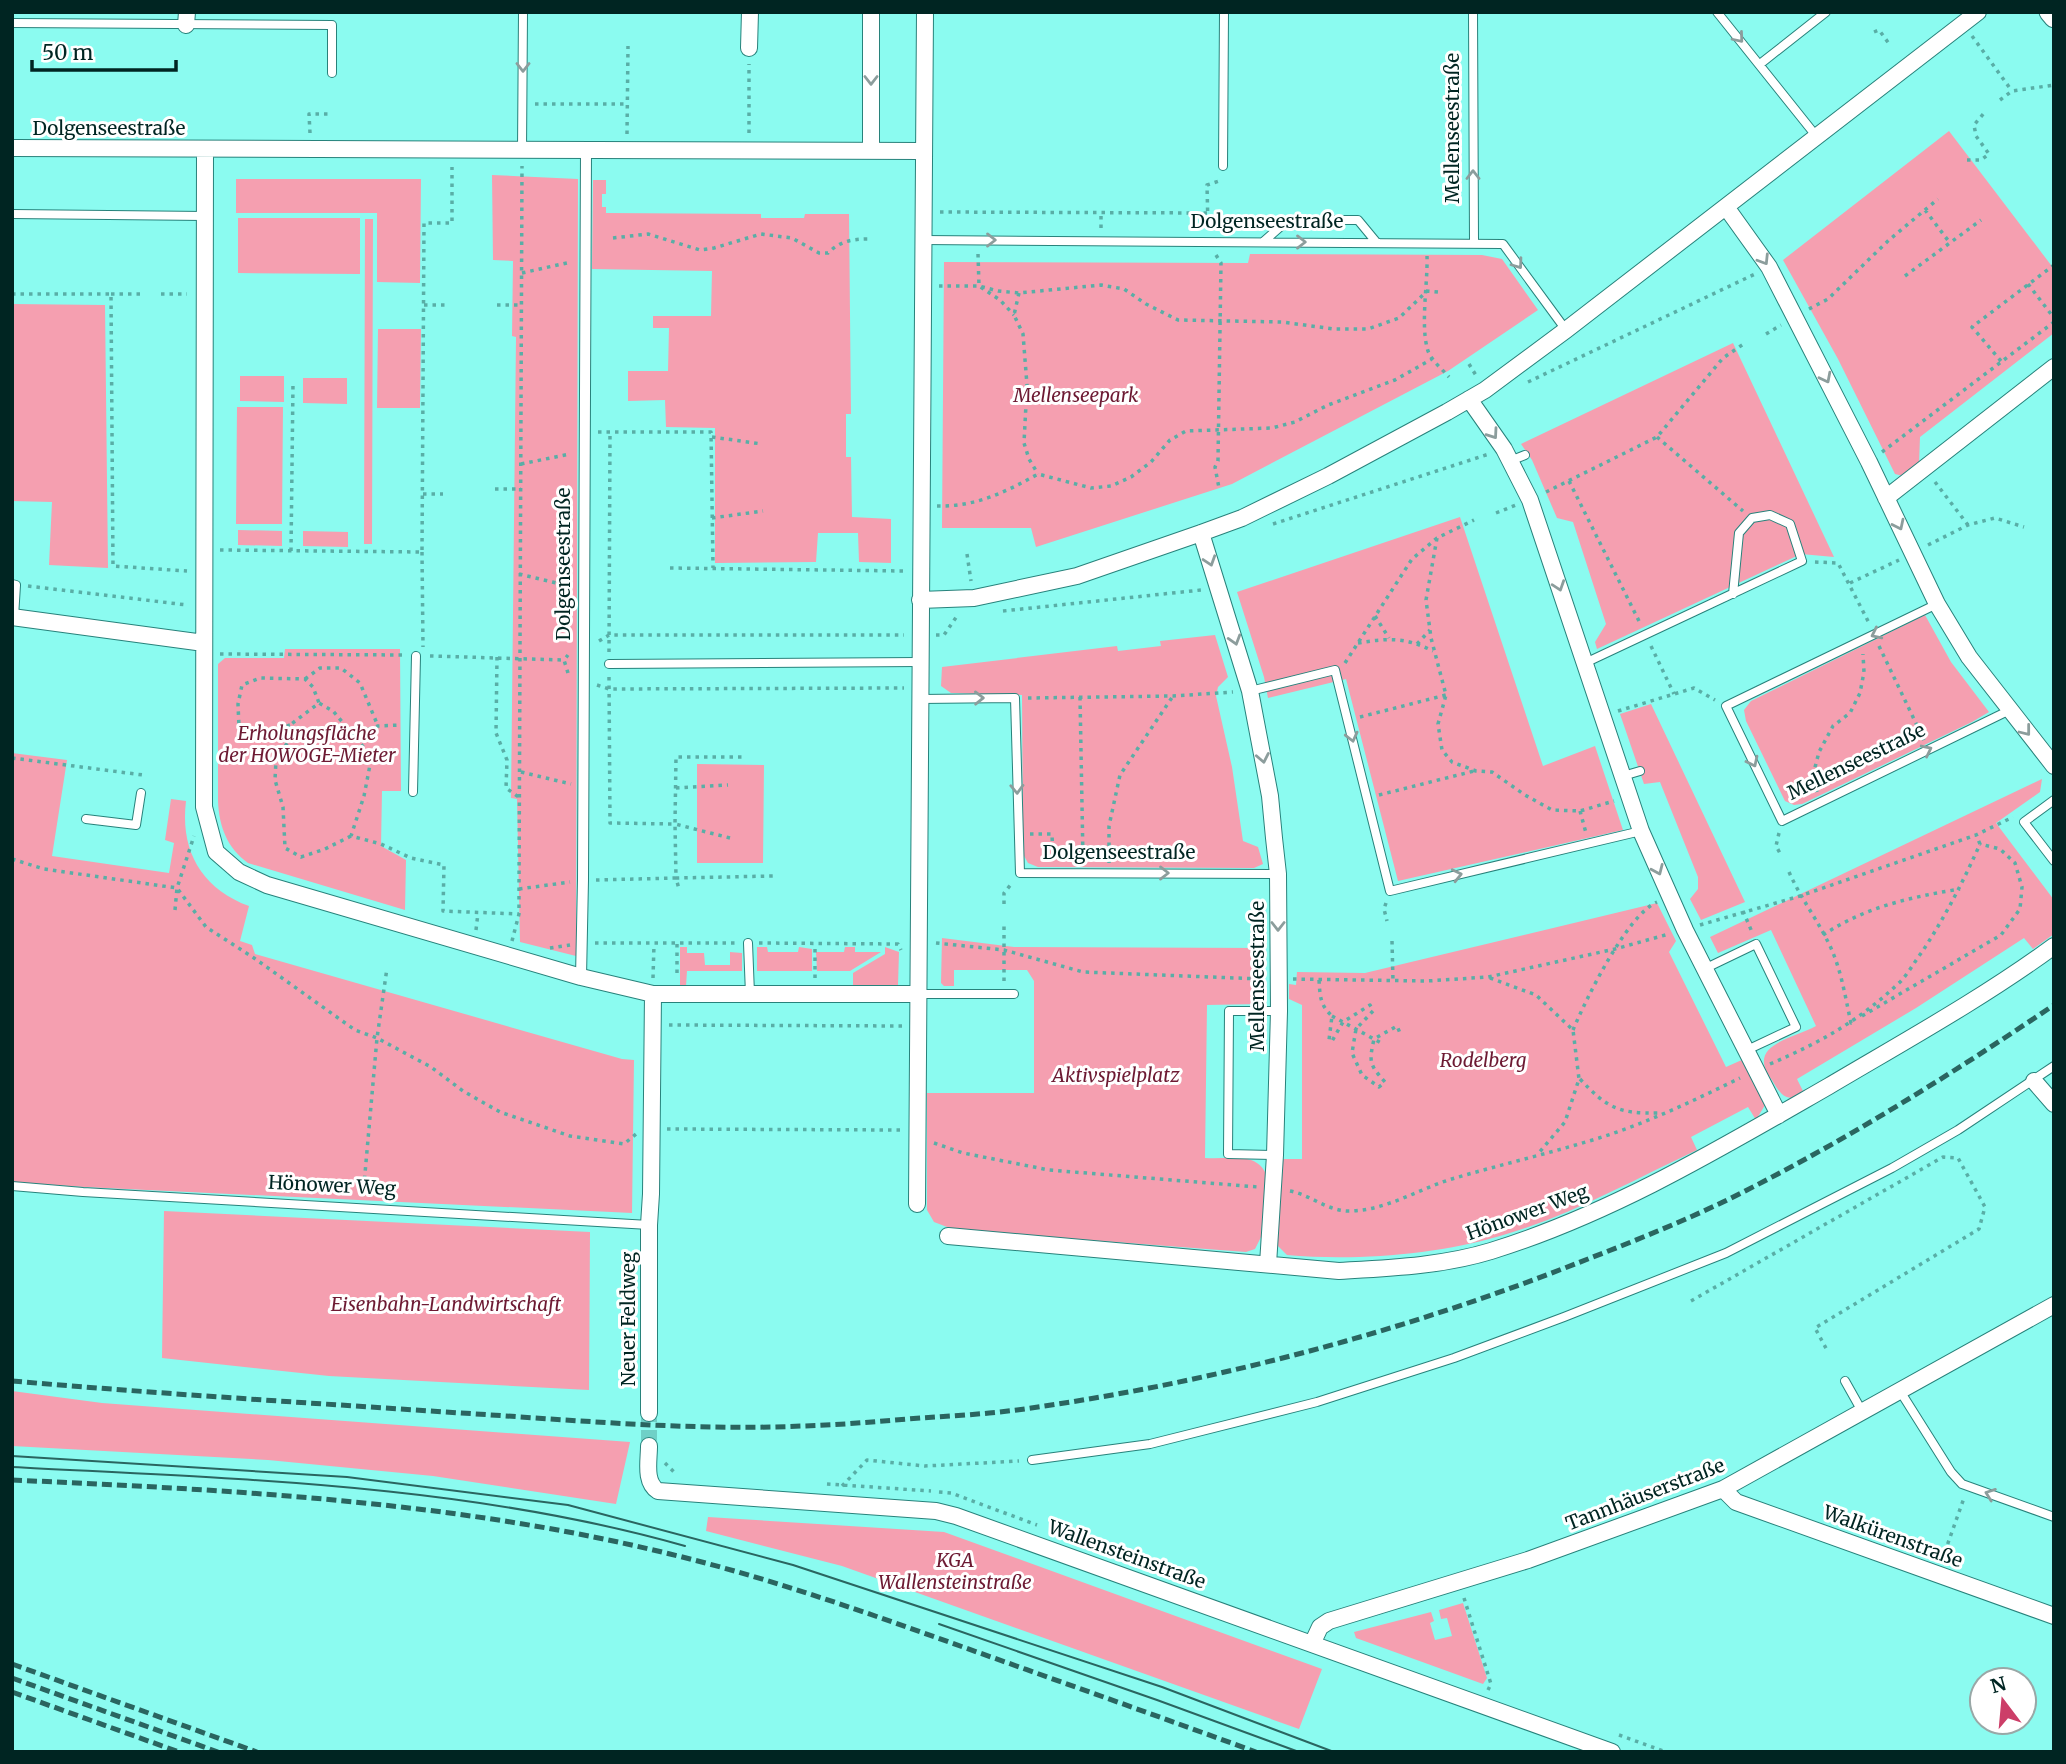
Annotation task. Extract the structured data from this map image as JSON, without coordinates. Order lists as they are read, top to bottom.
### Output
{
  "streets": {
    "street": [
      "Dolgenseestraße",
      "Mellenseestraße",
      "Hönower Weg",
      "Neuer Feldweg",
      "Tannhäuserstraße",
      "Walkürenstraße",
      "Wallensteinstraße"
    ]
  },
  "crossings": [
    ["Dolgenseestraße", "Mellenseestraße"],
    ["Mellenseestraße", "Hönower Weg"],
    ["Hönower Weg", "Neuer Feldweg"],
    ["Tannhäuserstraße", "Walkürenstraße"],
    ["Tannhäuserstraße", "Wallensteinstraße"]
  ],
  "parks": [
    "Mellenseepark",
    "Erholungsfläche der HOWOGE-Mieter",
    "Rodelberg",
    "Aktivspielplatz",
    "Eisenbahn-Landwirtschaft",
    "KGA Wallensteinstraße"
  ],
  "scale_bar": "50 m",
  "north": "top"
}
